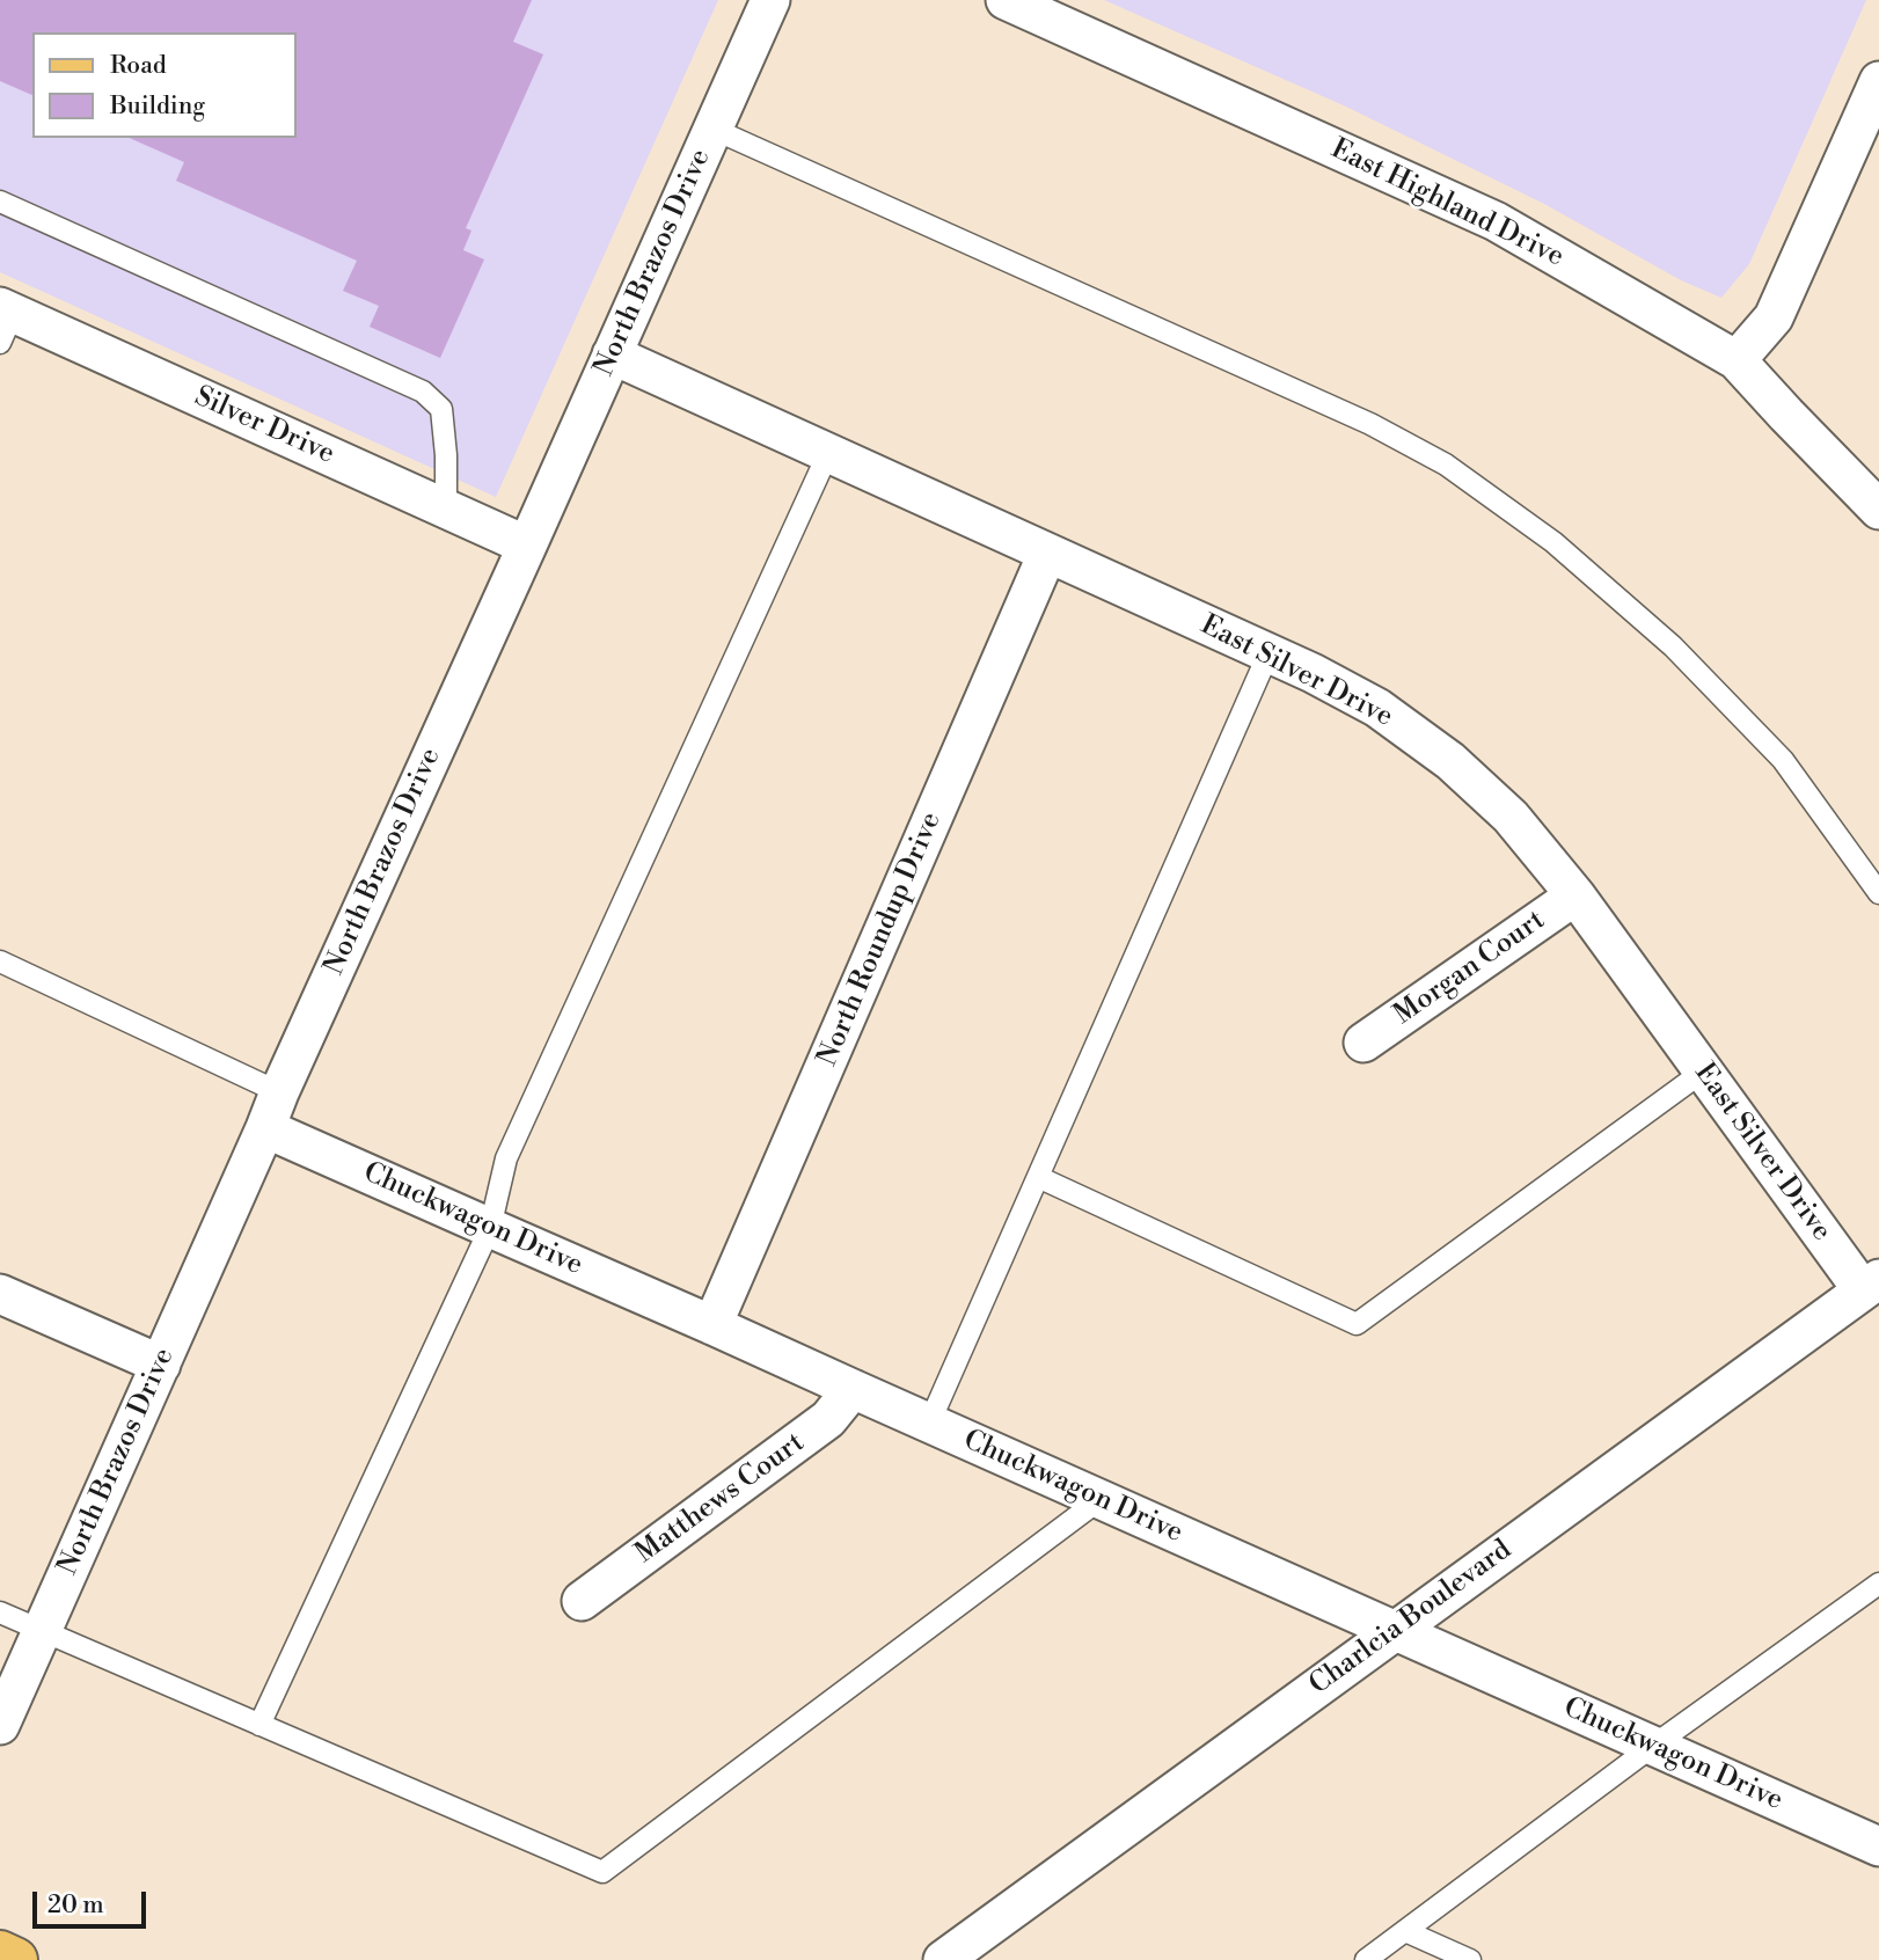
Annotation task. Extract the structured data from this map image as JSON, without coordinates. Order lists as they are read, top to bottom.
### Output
{
  "streets": {
    "street": [
      "East Highland Drive",
      "North Brazos Drive",
      "Silver Drive",
      "East Silver Drive",
      "North Roundup Drive",
      "Morgan Court",
      "Chuckwagon Drive",
      "Matthews Court",
      "Charlcia Boulevard"
    ]
  },
  "crossings": [
    ["North Brazos Drive", "Silver Drive"],
    ["North Brazos Drive", "East Silver Drive"],
    ["North Brazos Drive", "Chuckwagon Drive"],
    ["East Silver Drive", "North Roundup Drive"],
    ["East Silver Drive", "Morgan Court"],
    ["East Silver Drive", "Charlcia Boulevard"],
    ["North Roundup Drive", "Chuckwagon Drive"],
    ["Chuckwagon Drive", "Matthews Court"],
    ["Chuckwagon Drive", "Charlcia Boulevard"]
  ],
  "legend": ["Road", "Building"],
  "scale_bar": "20 m"
}
